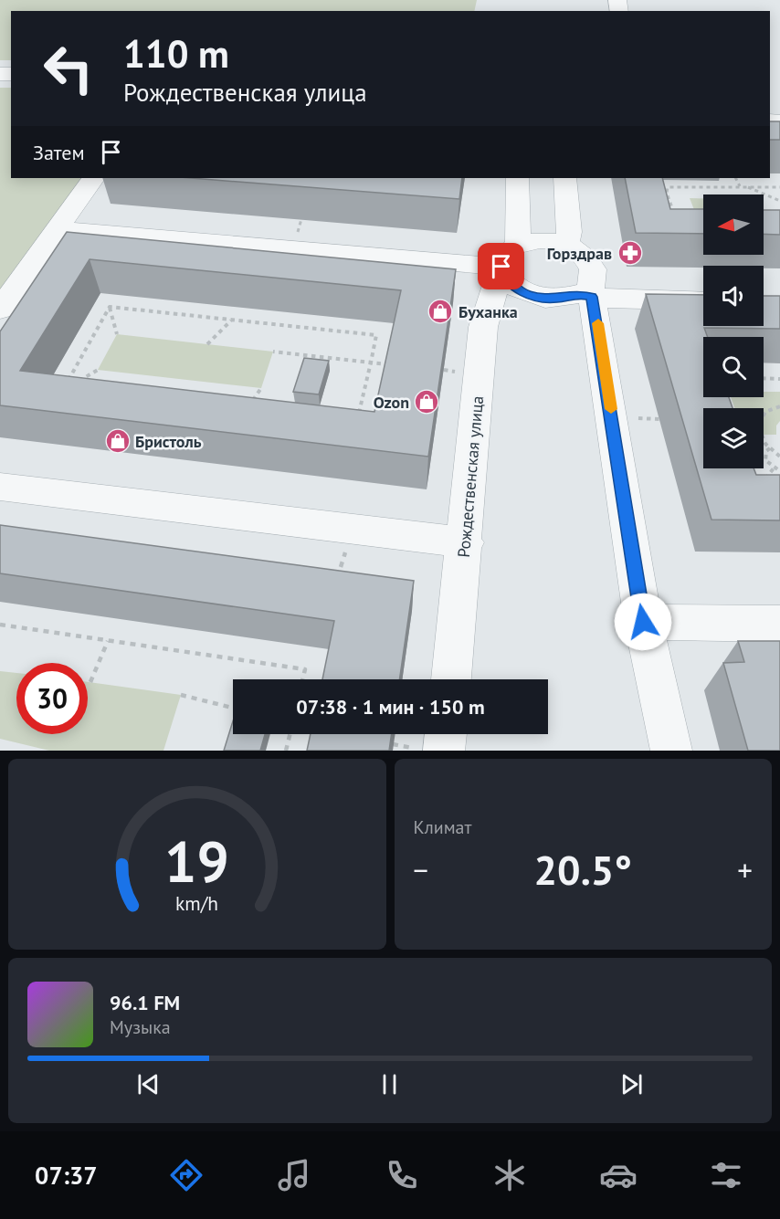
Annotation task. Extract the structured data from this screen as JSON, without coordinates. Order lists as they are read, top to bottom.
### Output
{
  "streets": {
    "street": ["Рождественская улица"]
  },
  "places": {
    "pharmacy": ["Горздрав"],
    "shop": ["Буханка", "Ozon", "Бристоль"]
  },
  "north": "left",
  "page": {
    "turn": ["110 m", "Рождественская улица"],
    "then": "Затем",
    "limit": "30",
    "trip": "07:38 · 1 мин · 150 m",
    "tile": "Климат",
    "heat": ["−", "20.5°", "+"],
    "song": ["96.1 FM", "Музыка"],
    "tabs": "07:37",
    "gauge": ["19", "km/h"]
  }
}
